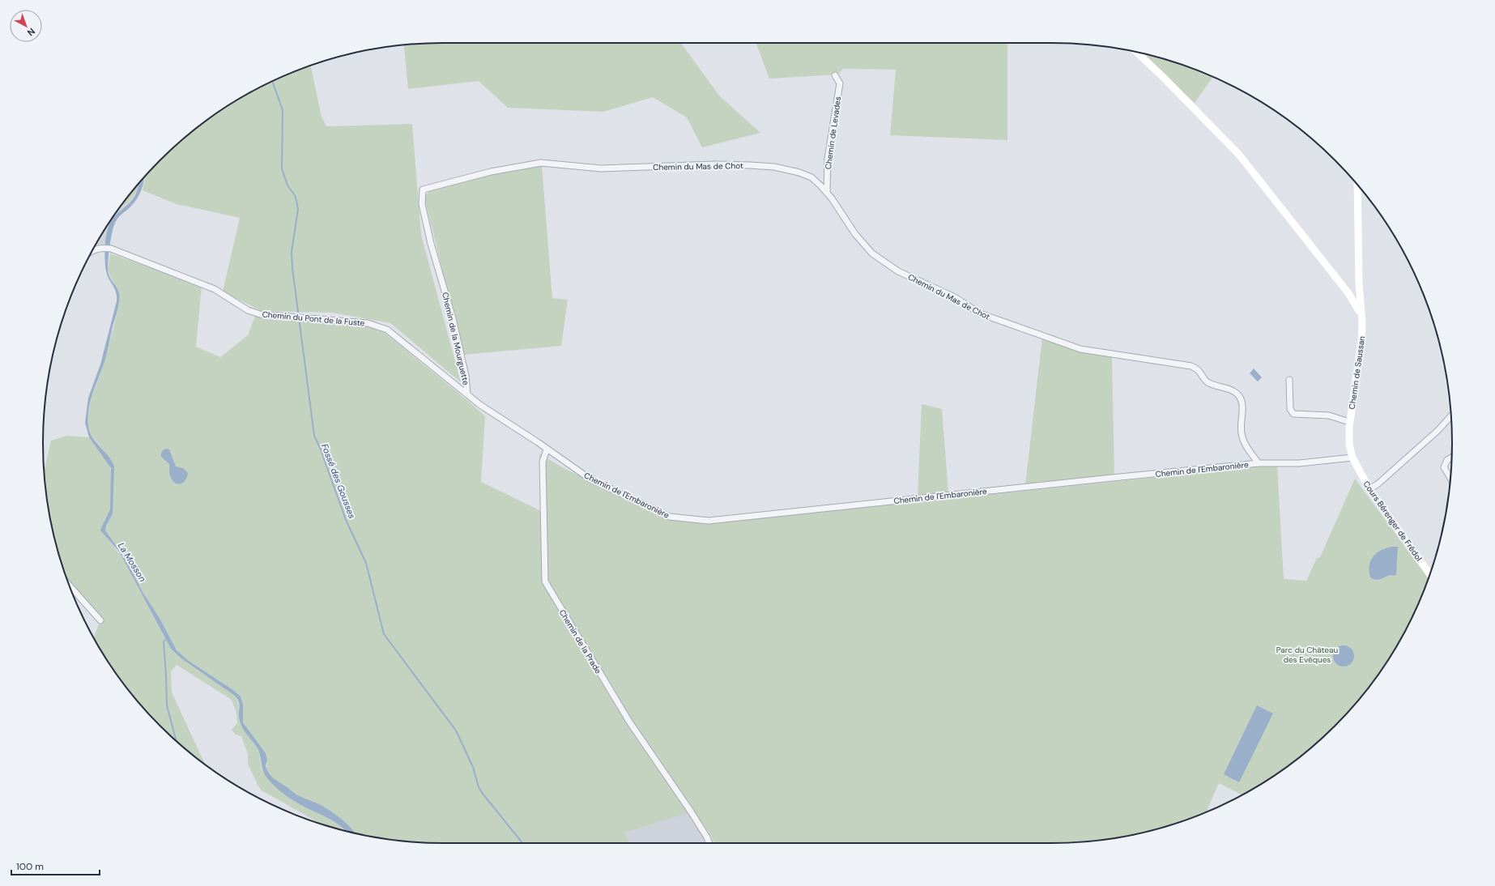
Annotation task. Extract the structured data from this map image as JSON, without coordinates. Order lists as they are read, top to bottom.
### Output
{
  "streets": {
    "street": [
      "Chemin de Levades",
      "Chemin du Mas de Chot",
      "Chemin du Pont de la Fuste",
      "Chemin de la Mourguette",
      "Chemin de Saussan",
      "Chemin de l'Embaronière",
      "Cours Bérenger de Frédol",
      "Chemin de la Prade"
    ]
  },
  "crossings": [
    ["Chemin de Levades", "Chemin du Mas de Chot"],
    ["Chemin du Mas de Chot", "Chemin de la Mourguette"],
    ["Chemin du Mas de Chot", "Chemin de l'Embaronière"],
    ["Chemin du Pont de la Fuste", "Chemin de la Mourguette"],
    ["Chemin de la Mourguette", "Chemin de l'Embaronière"],
    ["Chemin de la Mourguette", "Chemin de la Prade"],
    ["Chemin de Saussan", "Chemin de l'Embaronière"],
    ["Chemin de Saussan", "Cours Bérenger de Frédol"],
    ["Chemin de l'Embaronière", "Cours Bérenger de Frédol"],
    ["Chemin de l'Embaronière", "Chemin de la Prade"]
  ],
  "water": ["Fossé des Gousses", "La Mosson"],
  "parks": ["Parc du Château des Evêques"],
  "scale_bar": "100 m",
  "north": "bottom right"
}
